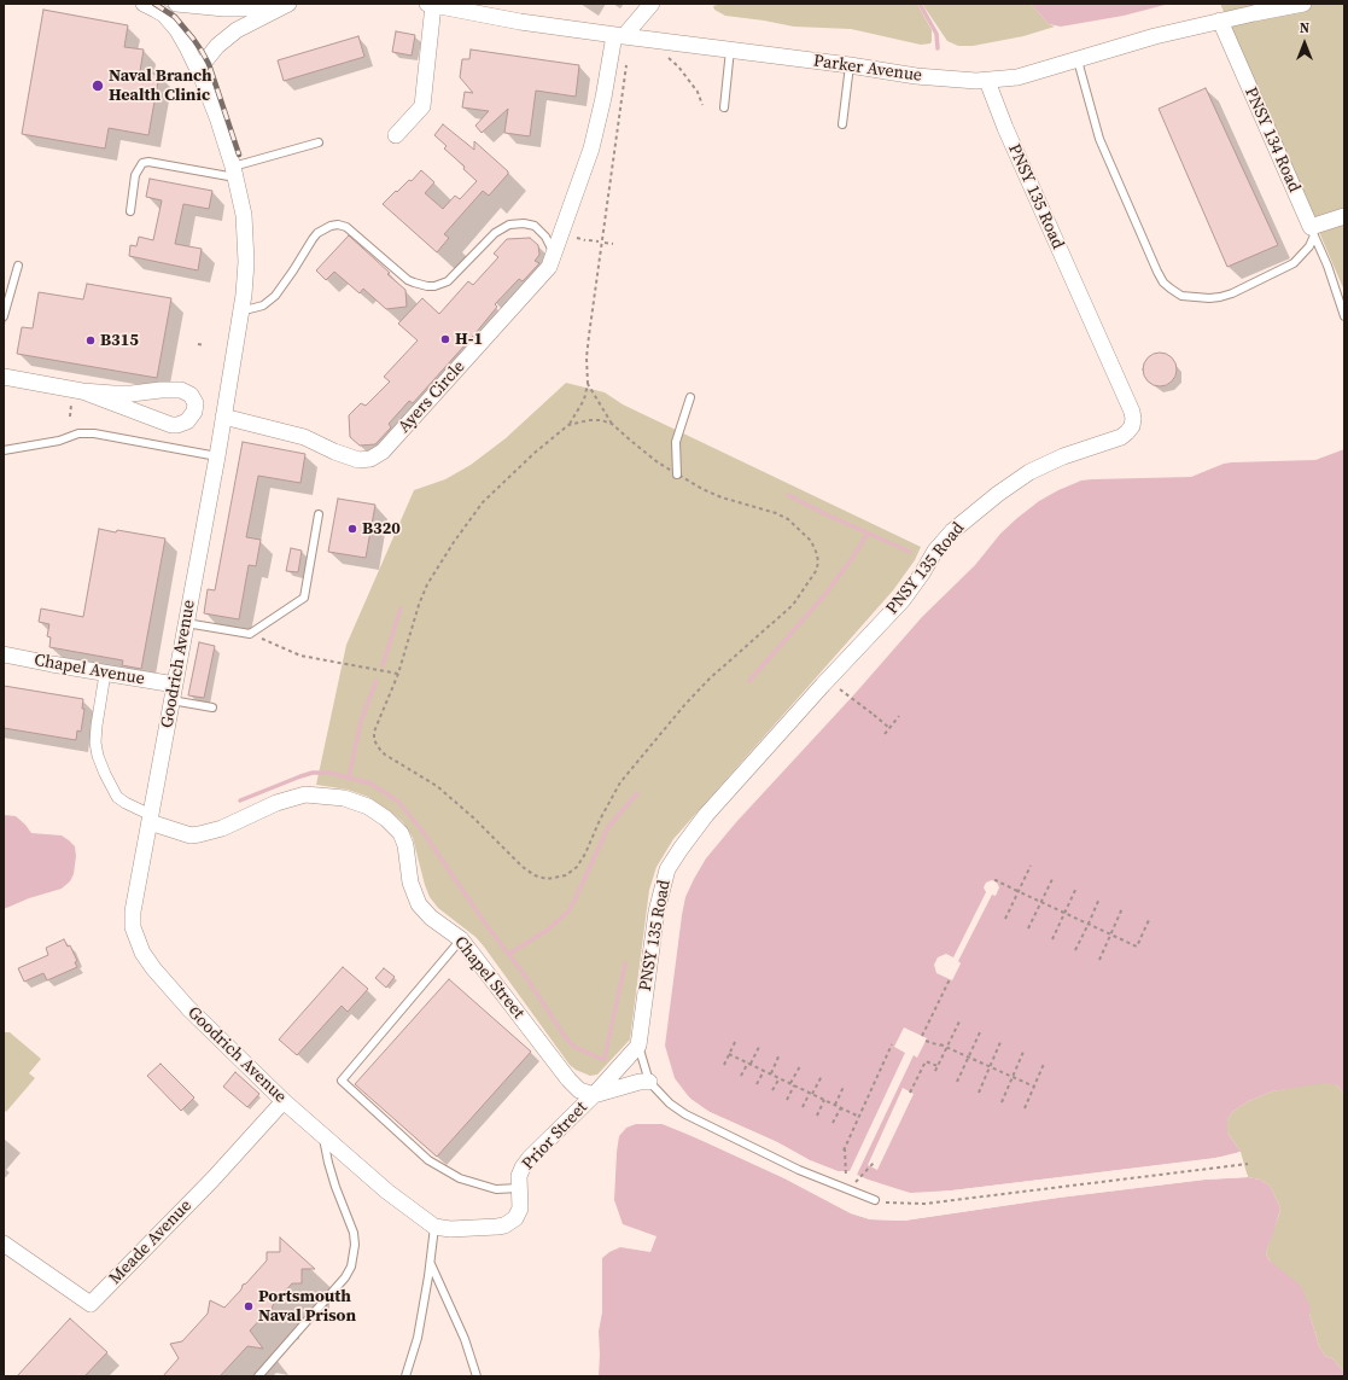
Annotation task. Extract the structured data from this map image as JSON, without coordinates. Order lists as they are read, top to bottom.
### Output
{
  "streets": {
    "street": [
      "Parker Avenue",
      "PNSY 134 Road",
      "PNSY 135 Road",
      "Ayers Circle",
      "Goodrich Avenue",
      "Chapel Avenue",
      "Chapel Street",
      "Prior Street",
      "Meade Avenue"
    ]
  },
  "crossings": [
    ["Parker Avenue", "PNSY 134 Road"],
    ["Parker Avenue", "PNSY 135 Road"],
    ["Parker Avenue", "Ayers Circle"],
    ["PNSY 135 Road", "Prior Street"],
    ["Ayers Circle", "Goodrich Avenue"],
    ["Goodrich Avenue", "Chapel Avenue"],
    ["Goodrich Avenue", "Chapel Street"],
    ["Goodrich Avenue", "Prior Street"],
    ["Goodrich Avenue", "Meade Avenue"],
    ["Chapel Street", "Prior Street"]
  ],
  "places": [
    "Naval Branch Health Clinic",
    "H-1",
    "B315",
    "B320",
    "Portsmouth Naval Prison"
  ],
  "north": "top"
}
